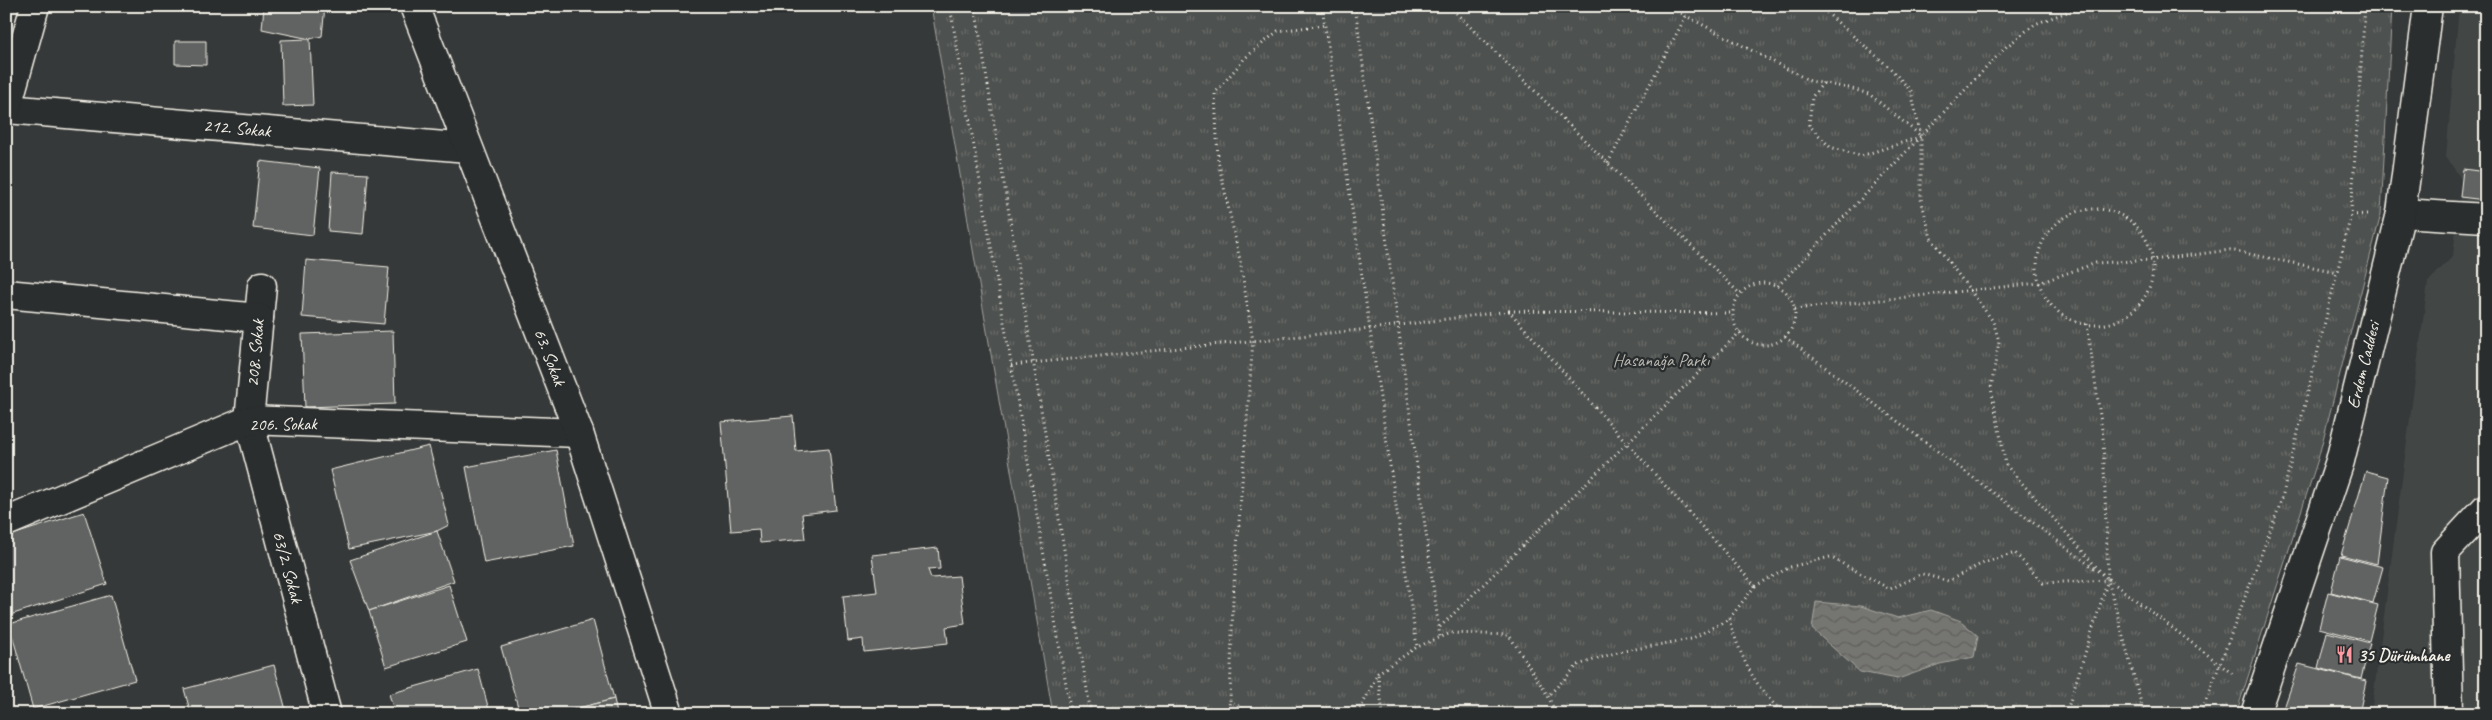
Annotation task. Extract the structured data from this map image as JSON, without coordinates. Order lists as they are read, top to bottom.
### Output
{
  "streets": {
    "street": [
      "212. Sokak",
      "208. Sokak",
      "63. Sokak",
      "Erdem Caddesi",
      "206. Sokak",
      "63/2. Sokak"
    ]
  },
  "crossings": [
    ["212. Sokak", "63. Sokak"],
    ["208. Sokak", "206. Sokak"],
    ["208. Sokak", "63/2. Sokak"],
    ["63. Sokak", "206. Sokak"],
    ["206. Sokak", "63/2. Sokak"]
  ],
  "parks": ["Hasanağa Parkı"],
  "places": {
    "restaurant": ["35 Dürümhane"]
  }
}
